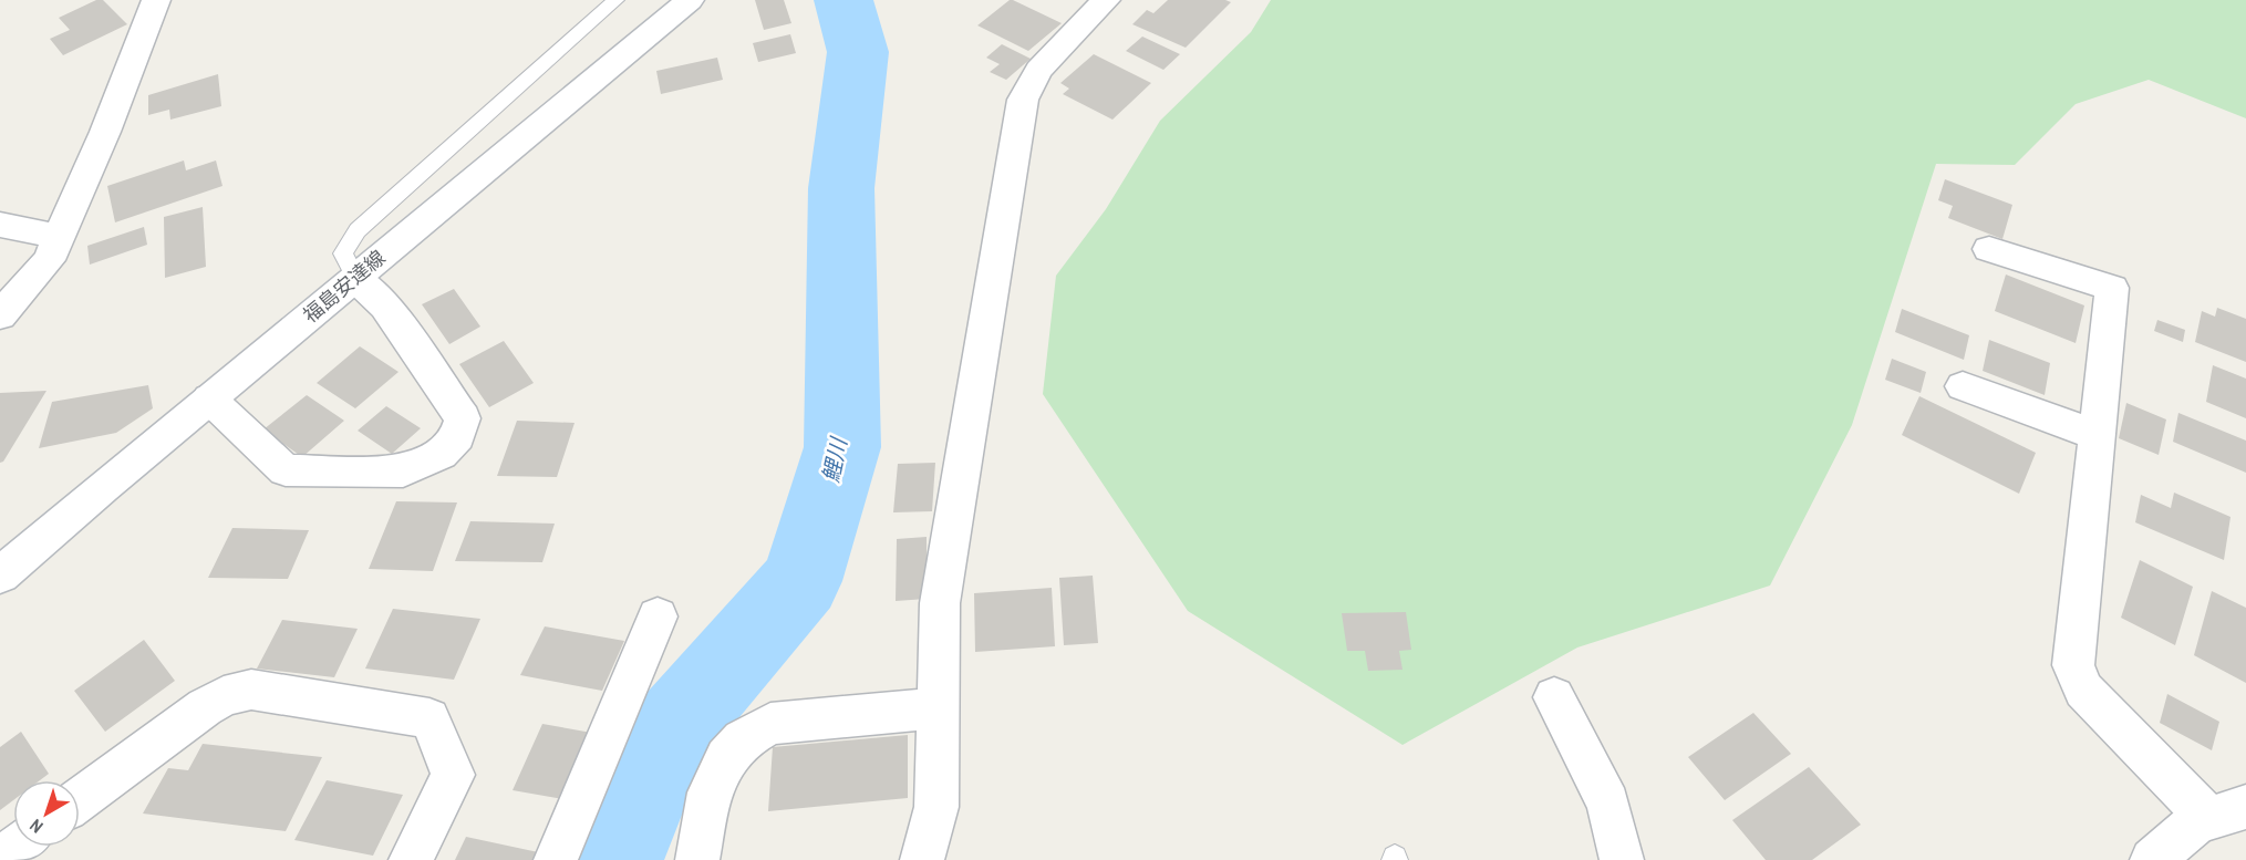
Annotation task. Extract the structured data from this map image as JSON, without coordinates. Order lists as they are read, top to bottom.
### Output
{
  "streets": {
    "street": ["福島安達線"]
  },
  "water": ["鯉川"],
  "north": "bottom left"
}
